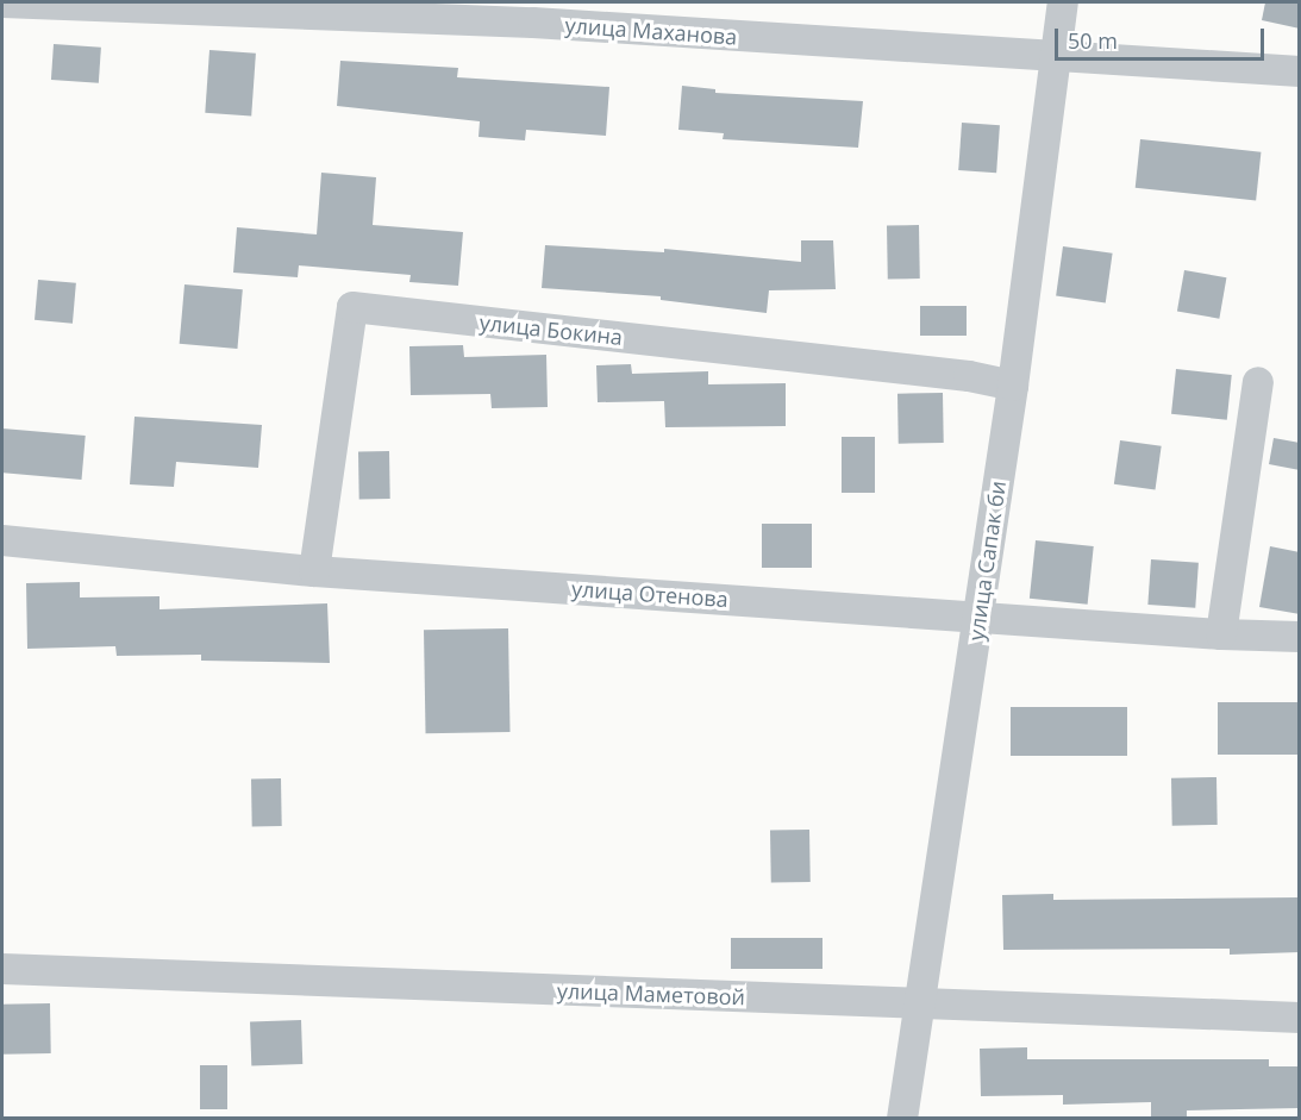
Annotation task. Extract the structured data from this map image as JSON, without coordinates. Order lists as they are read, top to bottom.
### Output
{
  "streets": {
    "street": [
      "улица Маханова",
      "улица Бокина",
      "улица Сапак би",
      "улица Отенова",
      "улица Маметовой"
    ]
  },
  "crossings": [
    ["улица Маханова", "улица Сапак би"],
    ["улица Бокина", "улица Сапак би"],
    ["улица Бокина", "улица Отенова"],
    ["улица Сапак би", "улица Отенова"],
    ["улица Сапак би", "улица Маметовой"]
  ],
  "scale_bar": "50 m"
}
